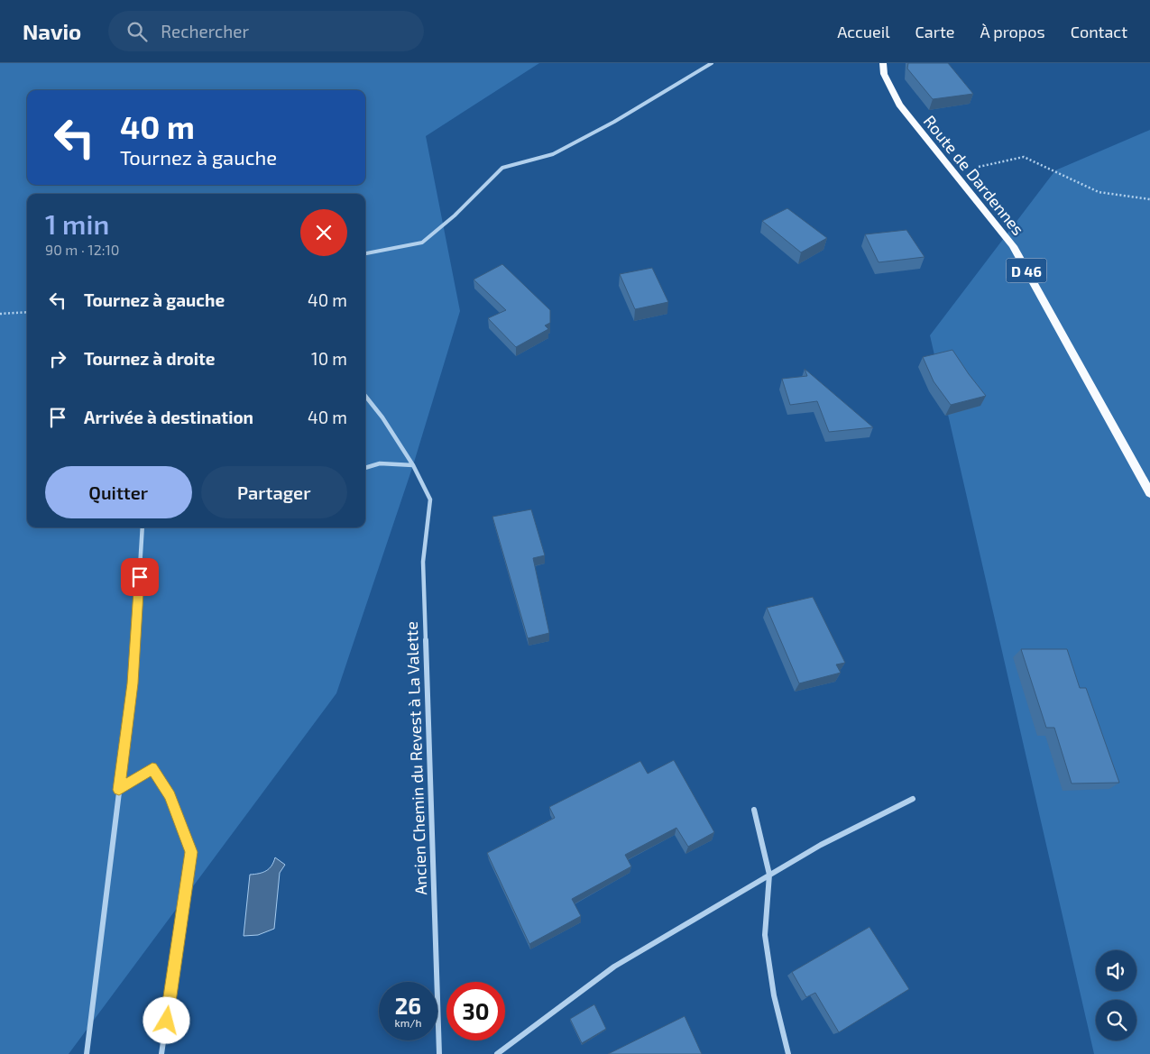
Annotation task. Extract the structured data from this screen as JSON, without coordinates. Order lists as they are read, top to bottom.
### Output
{
  "streets": {
    "main road": ["Route de Dardennes", "D 46"],
    "street": ["Ancien Chemin du Revest à La Valette"]
  },
  "page": {
    "header": "Navio",
    "search": "Rechercher",
    "nav": [
      "Accueil",
      "Carte",
      "À propos",
      "Contact"
    ],
    "turn": ["40 m", "Tournez à gauche"],
    "heading": ["1 min", "90 m · 12:10"],
    "list": [
      {
        "name": "Tournez à gauche",
        "value": "40 m"
      },
      {
        "name": "Tournez à droite",
        "value": "10 m"
      },
      {
        "name": "Arrivée à destination",
        "value": "40 m"
      }
    ],
    "buttons": ["Quitter", "Partager"],
    "speed": "26 km/h",
    "limit": "30"
  }
}
